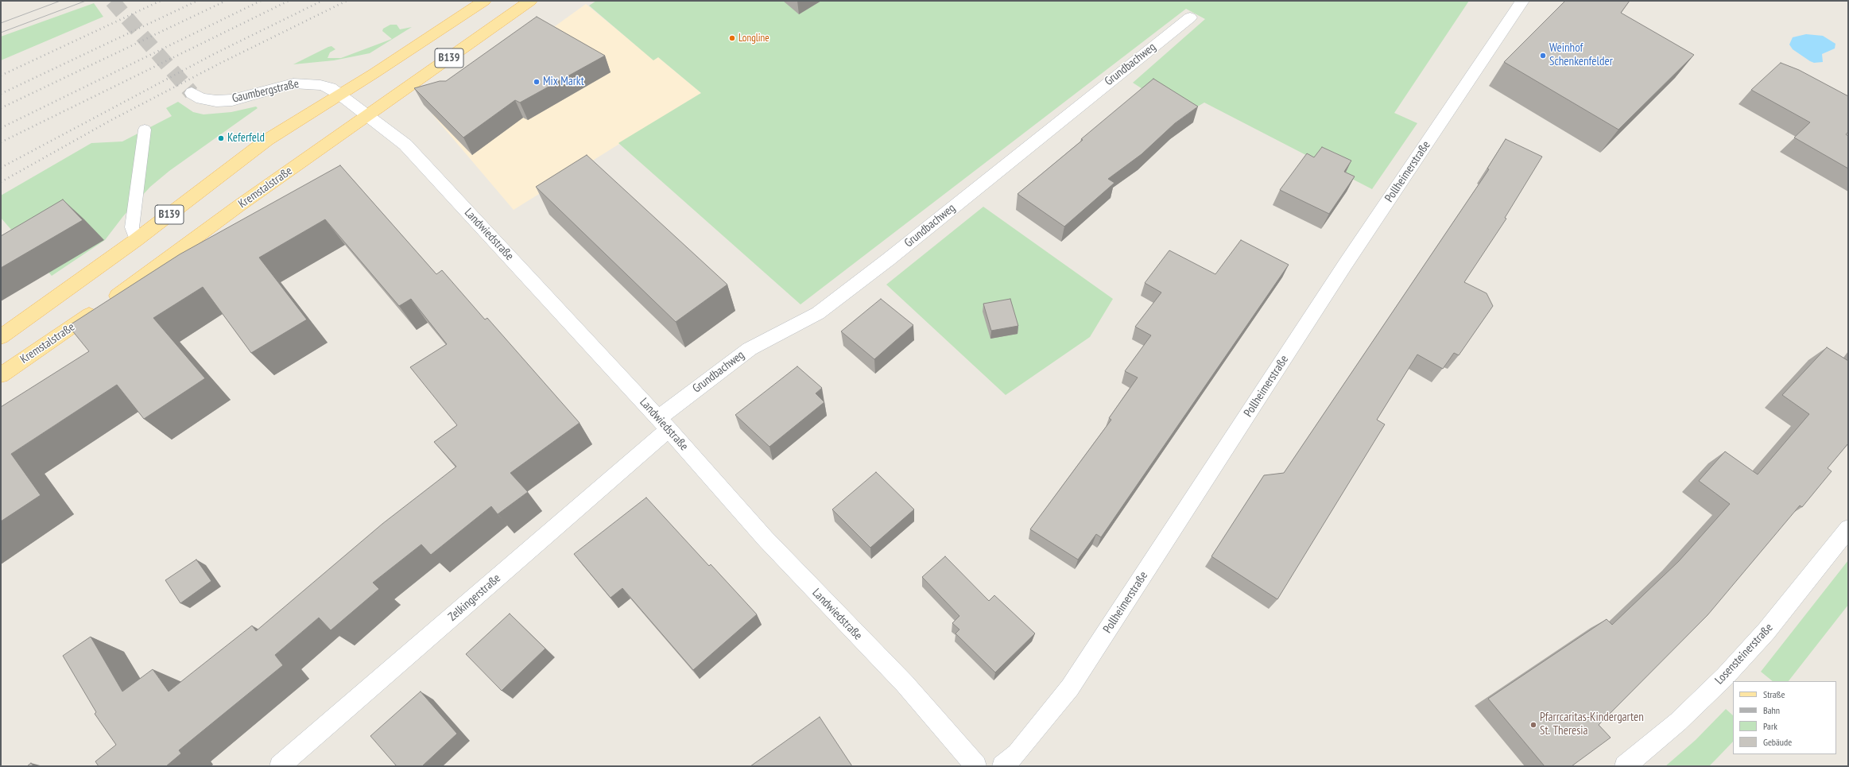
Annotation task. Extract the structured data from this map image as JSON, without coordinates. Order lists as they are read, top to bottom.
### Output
{
  "streets": {
    "main road": ["B139", "Kremstalstraße"],
    "street": [
      "Grundbachweg",
      "Gaumbergstraße",
      "Pollheimerstraße",
      "Landwiedstraße",
      "Zelkingerstraße",
      "Losensteinerstraße"
    ]
  },
  "crossings": [
    ["B139", "Gaumbergstraße"],
    ["B139", "Landwiedstraße"],
    ["Grundbachweg", "Landwiedstraße"],
    ["Grundbachweg", "Zelkingerstraße"],
    ["Gaumbergstraße", "Landwiedstraße"],
    ["Kremstalstraße", "Landwiedstraße"],
    ["Landwiedstraße", "Zelkingerstraße"]
  ],
  "places": [
    "Longline",
    "Weinhof Schenkenfelder",
    "Mix Markt",
    "Keferfeld",
    "Pfarrcaritas-Kindergarten St. Theresia"
  ],
  "legend": [
    "Straße",
    "Bahn",
    "Park",
    "Gebäude"
  ]
}
